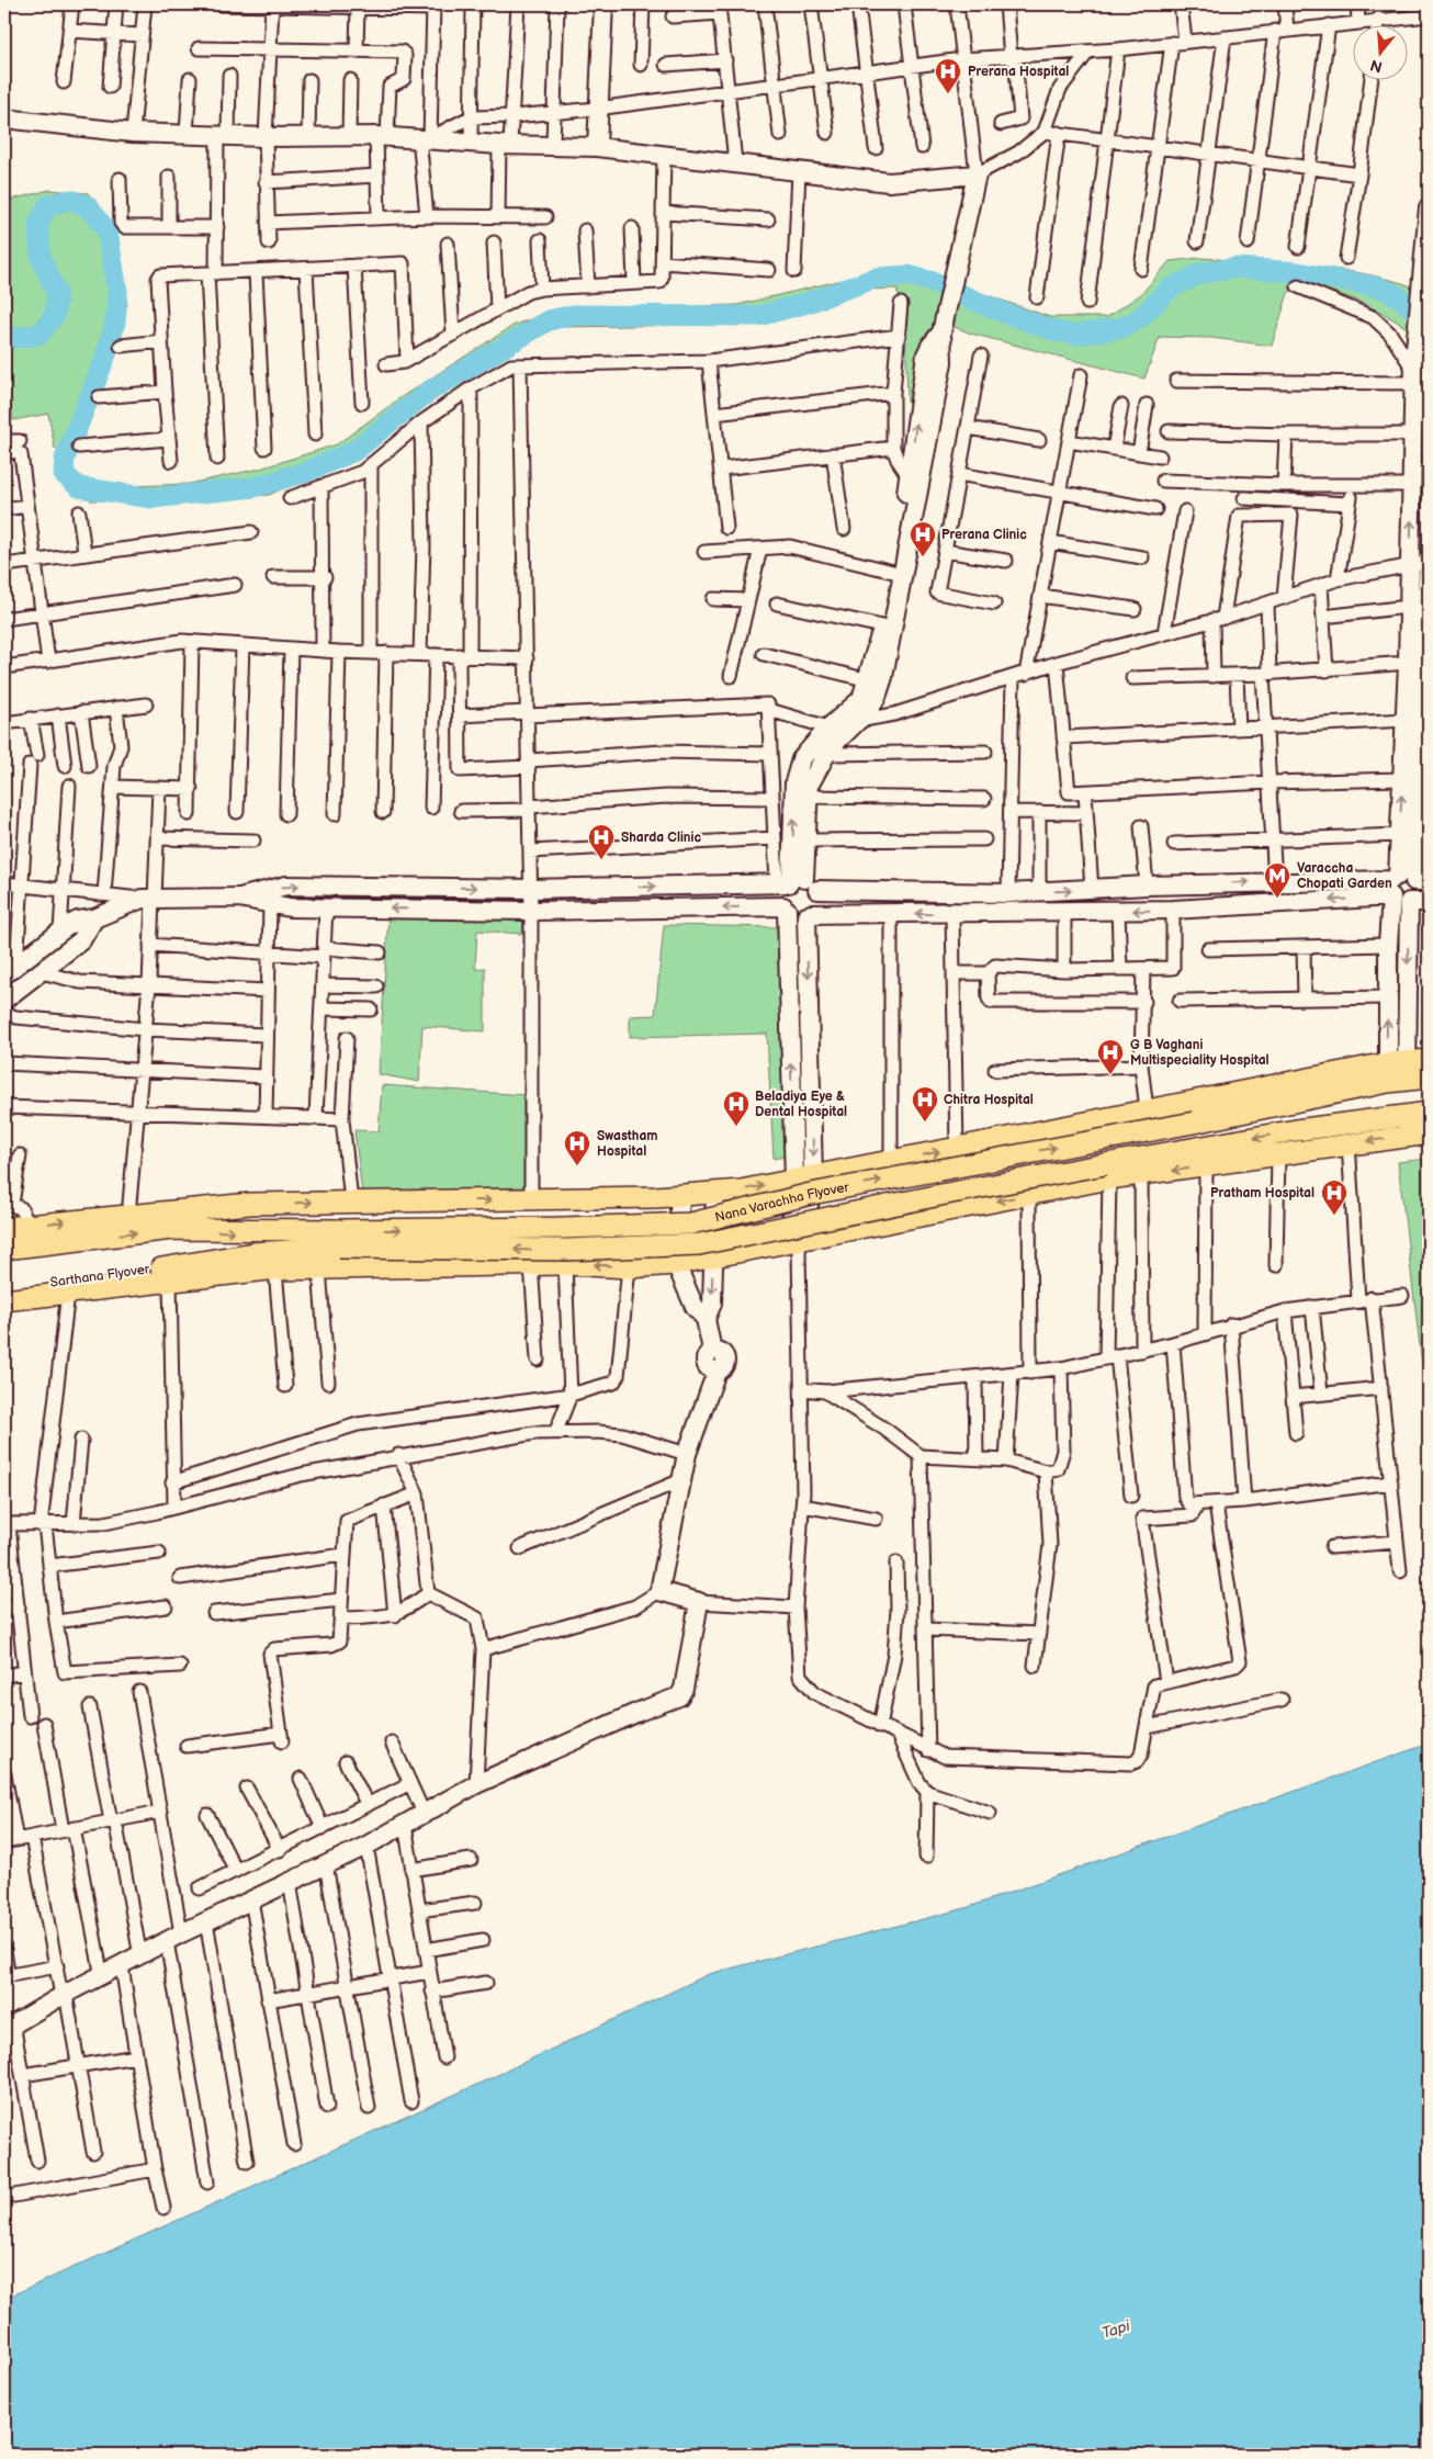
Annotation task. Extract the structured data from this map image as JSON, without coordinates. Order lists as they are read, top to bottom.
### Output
{
  "streets": {
    "main road": ["Nana Varachha Flyover", "Sarthana Flyover"]
  },
  "crossings": [
    ["Nana Varachha Flyover", "Sarthana Flyover"]
  ],
  "water": ["Tapi"],
  "places": {
    "hospital": [
      "Prerana Hospital",
      "Prerana Clinic",
      "Sharda Clinic",
      "G B Vaghani Multispeciality Hospital",
      "Chitra Hospital",
      "Beladiya Eye & Dental Hospital",
      "Swastham Hospital",
      "Pratham Hospital"
    ],
    "metro station": ["Varaccha Chopati Garden"]
  },
  "north": "bottom"
}
